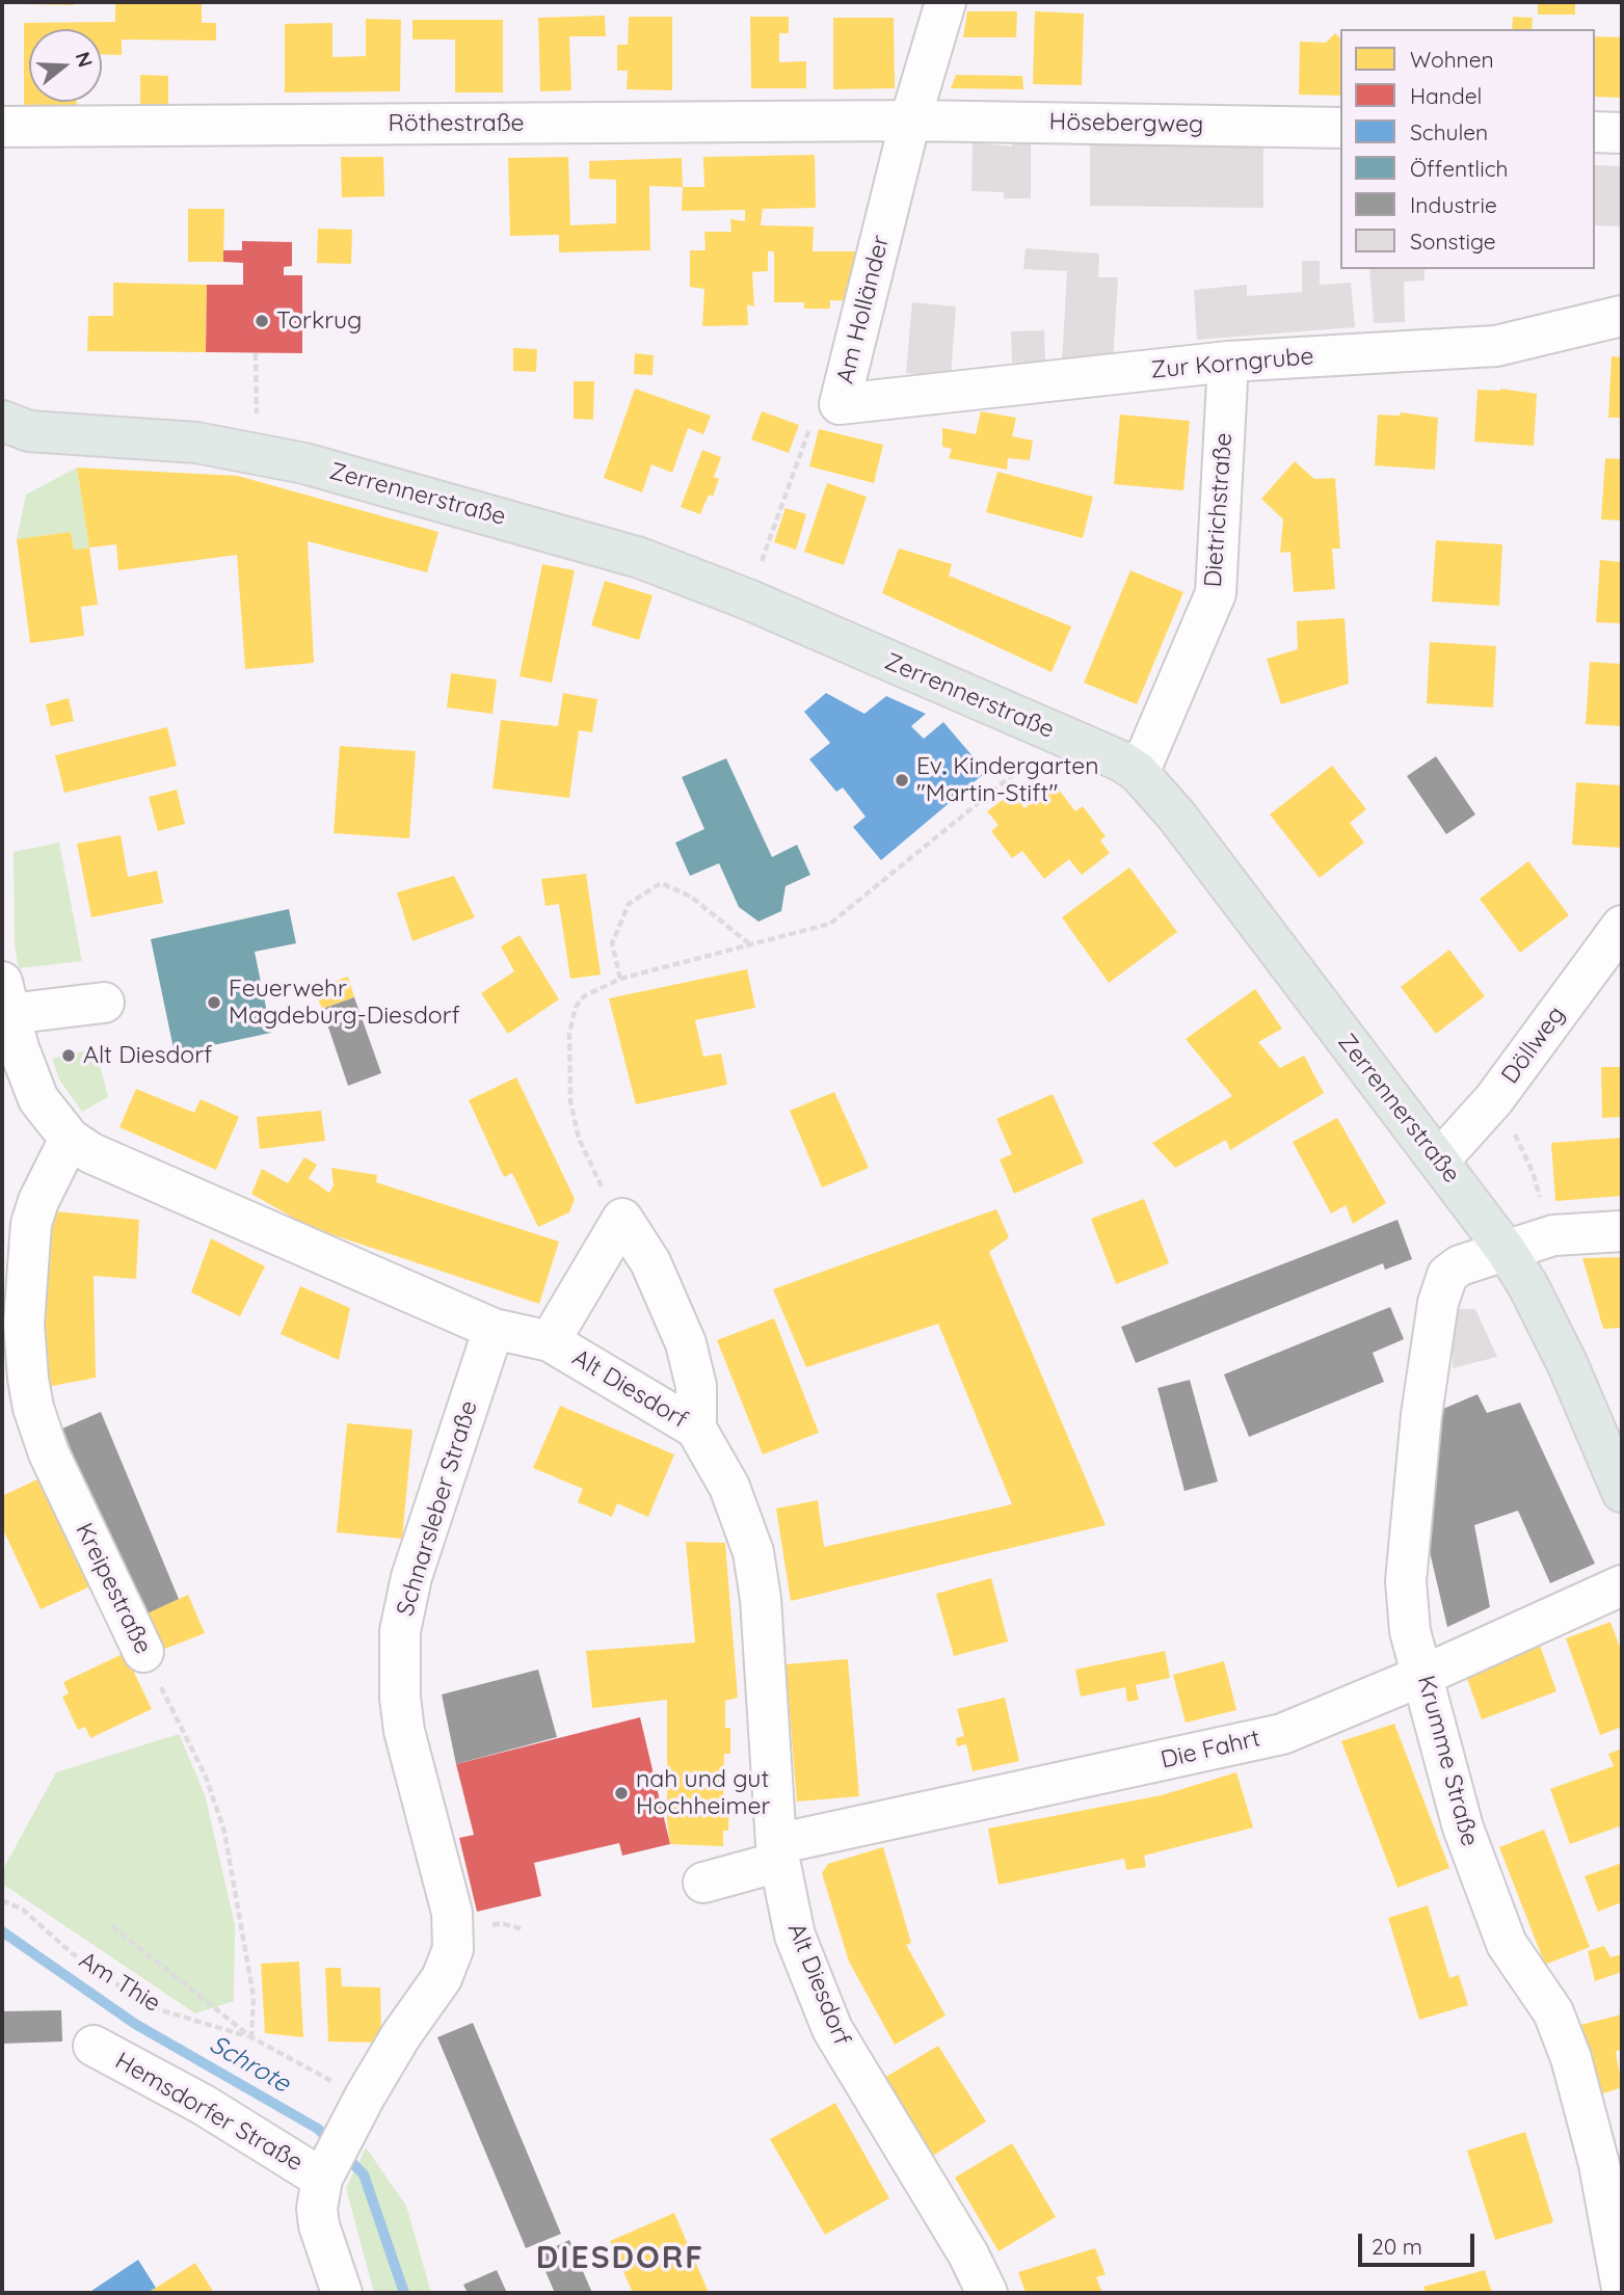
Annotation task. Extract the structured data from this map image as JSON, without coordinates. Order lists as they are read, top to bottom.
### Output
{
  "streets": {
    "main road": ["Zerrennerstraße"],
    "street": [
      "Röthestraße",
      "Hösebergweg",
      "Am Holländer",
      "Zur Korngrube",
      "Dietrichstraße",
      "Döllweg",
      "Alt Diesdorf",
      "Schnarsleber Straße",
      "Kreipestraße",
      "Die Fahrt",
      "Krumme Straße",
      "Hemsdorfer Straße"
    ],
    "path": ["Am Thie"]
  },
  "crossings": [
    ["Röthestraße", "Hösebergweg"],
    ["Röthestraße", "Am Holländer"],
    ["Hösebergweg", "Am Holländer"],
    ["Am Holländer", "Zur Korngrube"],
    ["Am Holländer", "Zerrennerstraße"],
    ["Zur Korngrube", "Dietrichstraße"],
    ["Zerrennerstraße", "Dietrichstraße"],
    ["Zerrennerstraße", "Döllweg"],
    ["Zerrennerstraße", "Krumme Straße"],
    ["Alt Diesdorf", "Schnarsleber Straße"],
    ["Alt Diesdorf", "Kreipestraße"],
    ["Alt Diesdorf", "Die Fahrt"],
    ["Schnarsleber Straße", "Hemsdorfer Straße"],
    ["Kreipestraße", "Am Thie"],
    ["Die Fahrt", "Krumme Straße"]
  ],
  "districts": ["DIESDORF"],
  "water": ["Schrote"],
  "places": [
    "Torkrug",
    "Ev. Kindergarten \"Martin-Stift\"",
    "Feuerwehr Magdeburg-Diesdorf",
    "Alt Diesdorf",
    "nah und gut Hochheimer"
  ],
  "legend": [
    "Wohnen",
    "Handel",
    "Schulen",
    "Öffentlich",
    "Industrie",
    "Sonstige"
  ],
  "scale_bar": "20 m",
  "north": "right"
}
